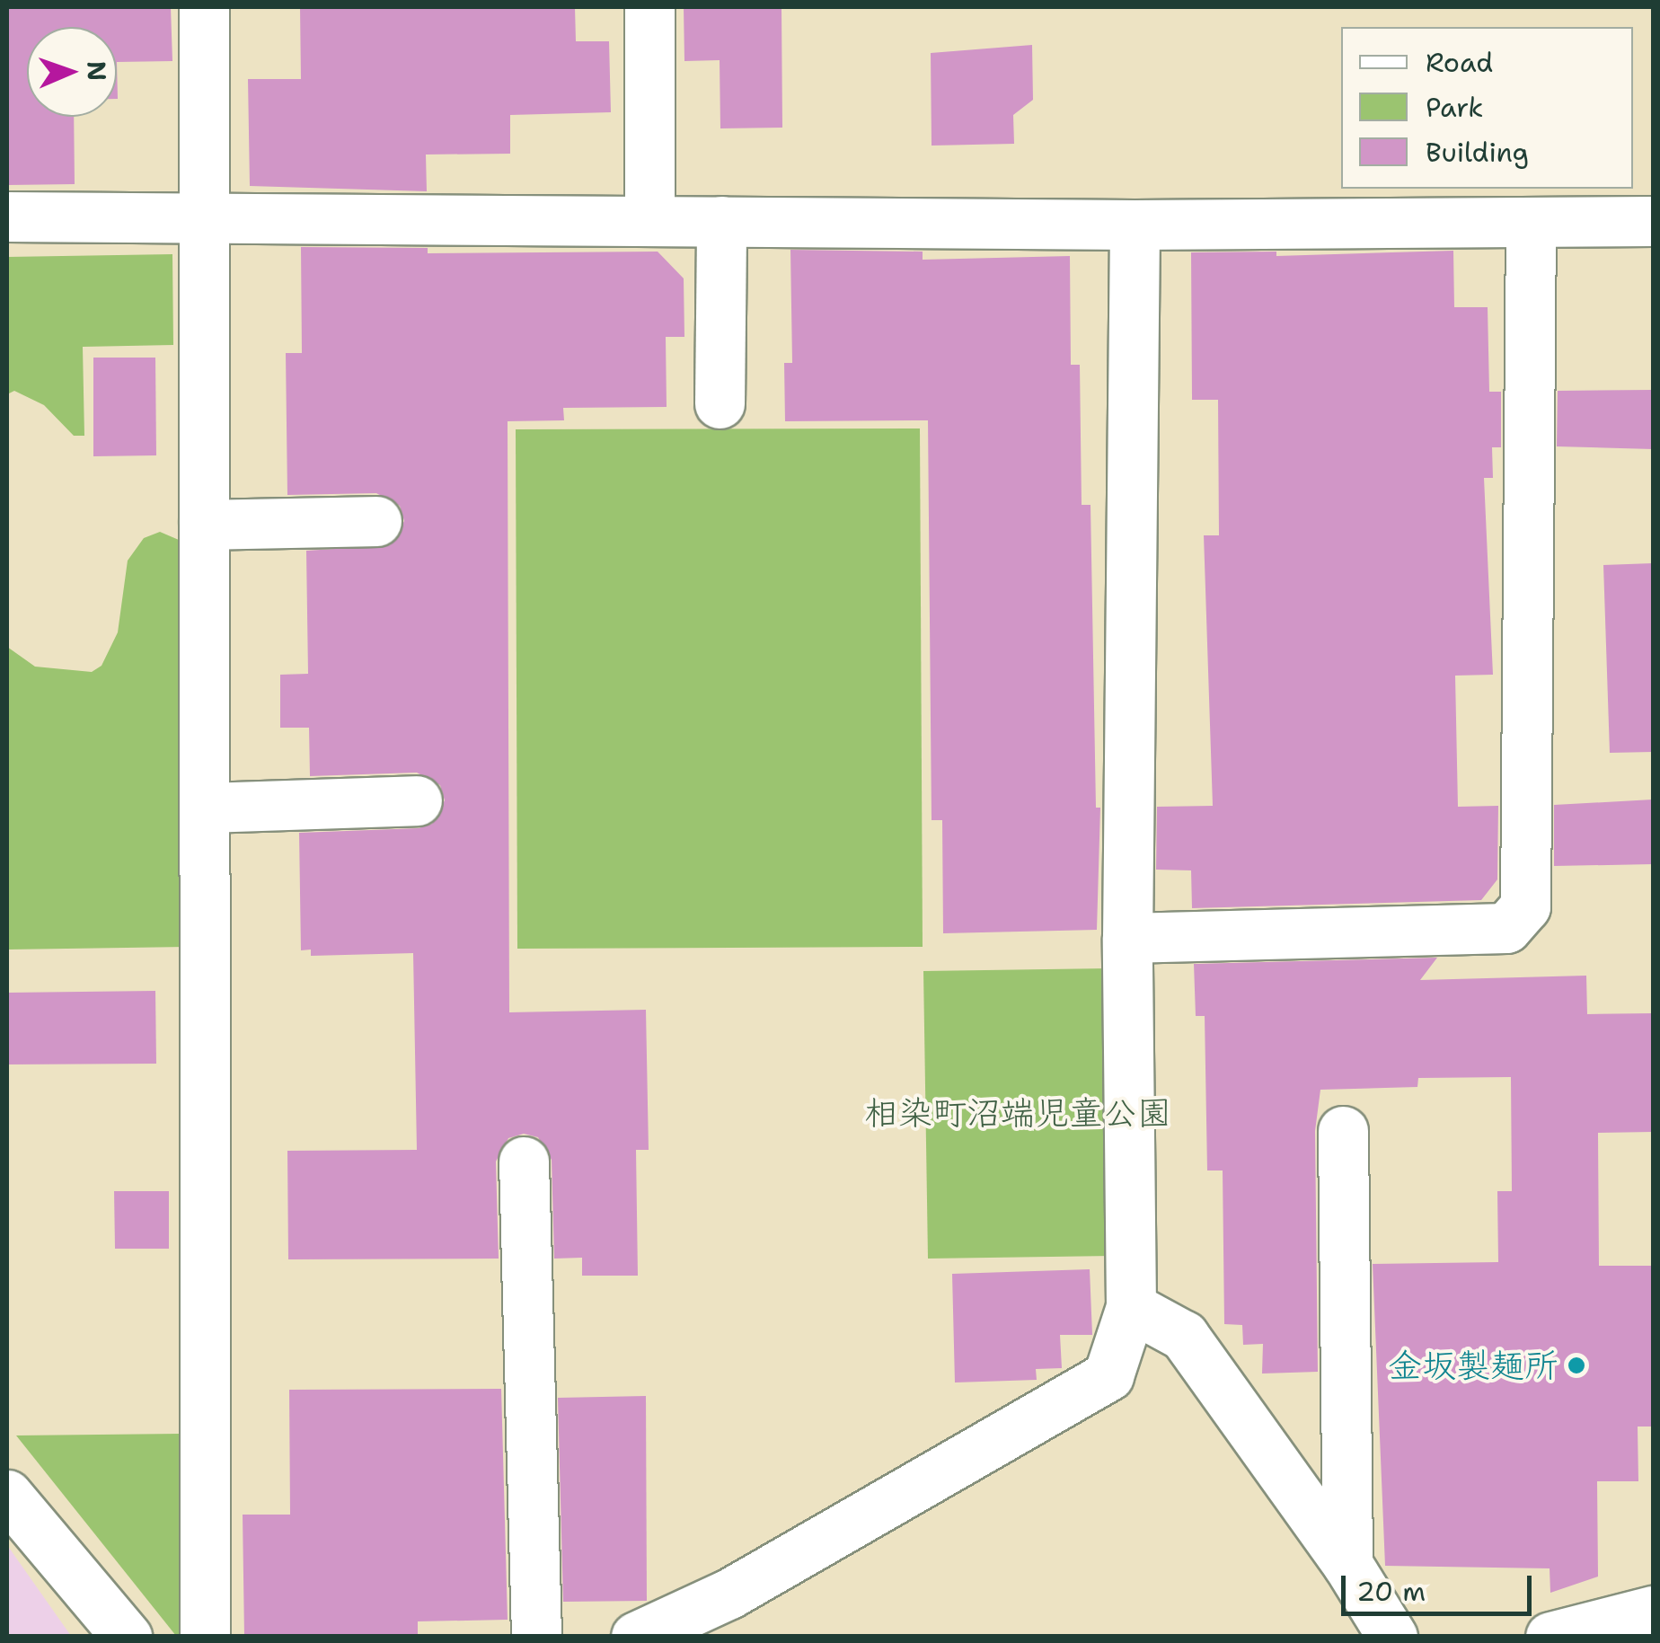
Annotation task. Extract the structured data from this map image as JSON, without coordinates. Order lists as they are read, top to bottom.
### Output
{
  "parks": ["相染町沼端児童公園"],
  "places": ["金坂製麺所"],
  "legend": ["Road", "Park", "Building"],
  "scale_bar": "20 m",
  "north": "right"
}
